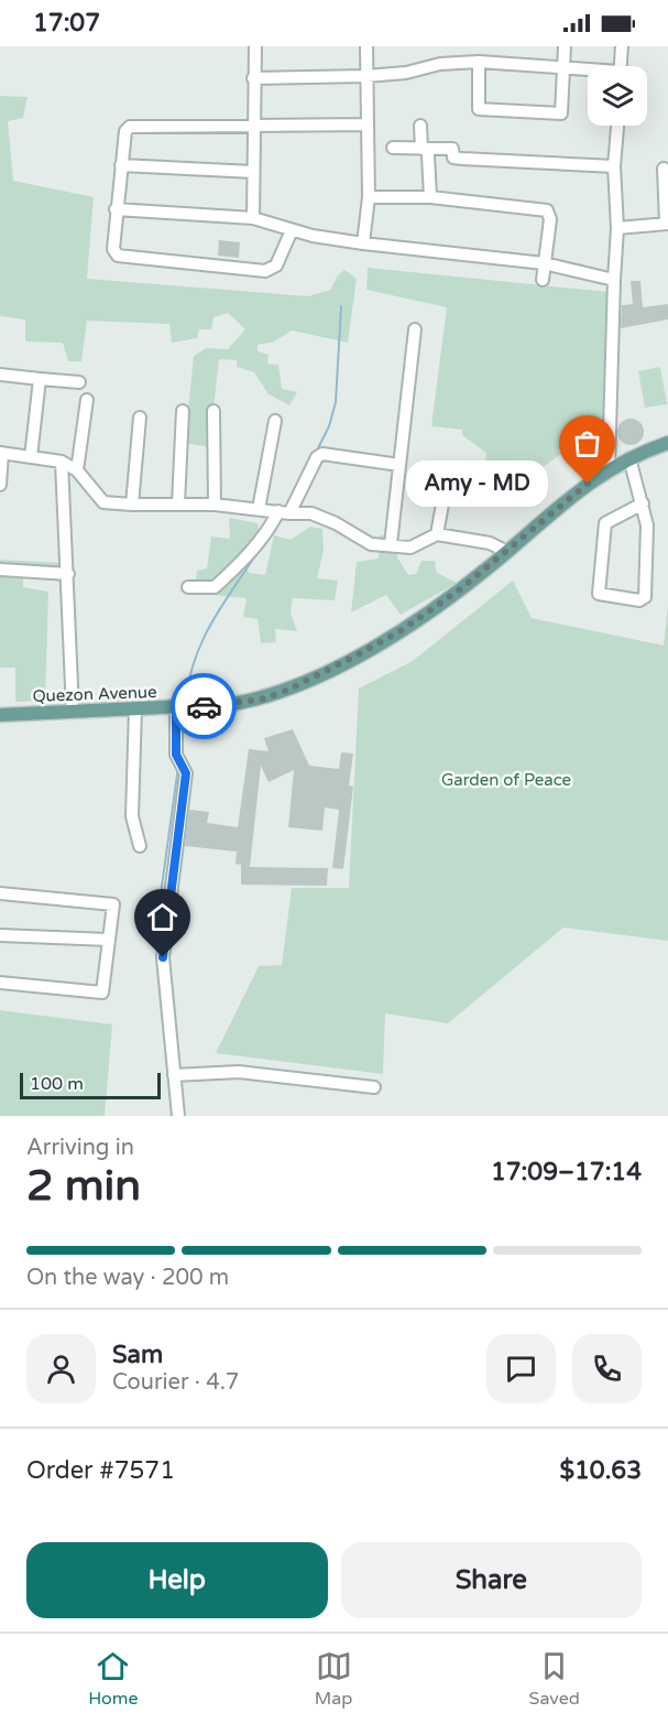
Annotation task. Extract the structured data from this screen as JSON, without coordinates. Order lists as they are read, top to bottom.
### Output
{
  "streets": {
    "main road": ["Quezon Avenue"]
  },
  "parks": ["Garden of Peace"],
  "places": ["Amy - MD"],
  "scale_bar": "100 m",
  "page": {
    "status": "17:07",
    "bubble": "Amy - MD",
    "scale": "100 m",
    "heading": ["2 min", "Arriving in", "17:09–17:14"],
    "panel": [
      "Sam",
      "Courier · 4.7",
      "Order #7571",
      "$10.63"
    ],
    "bar": "On the way · 200 m",
    "buttons": ["Help", "Share"],
    "tabs": ["Home", "Map", "Saved"]
  }
}
